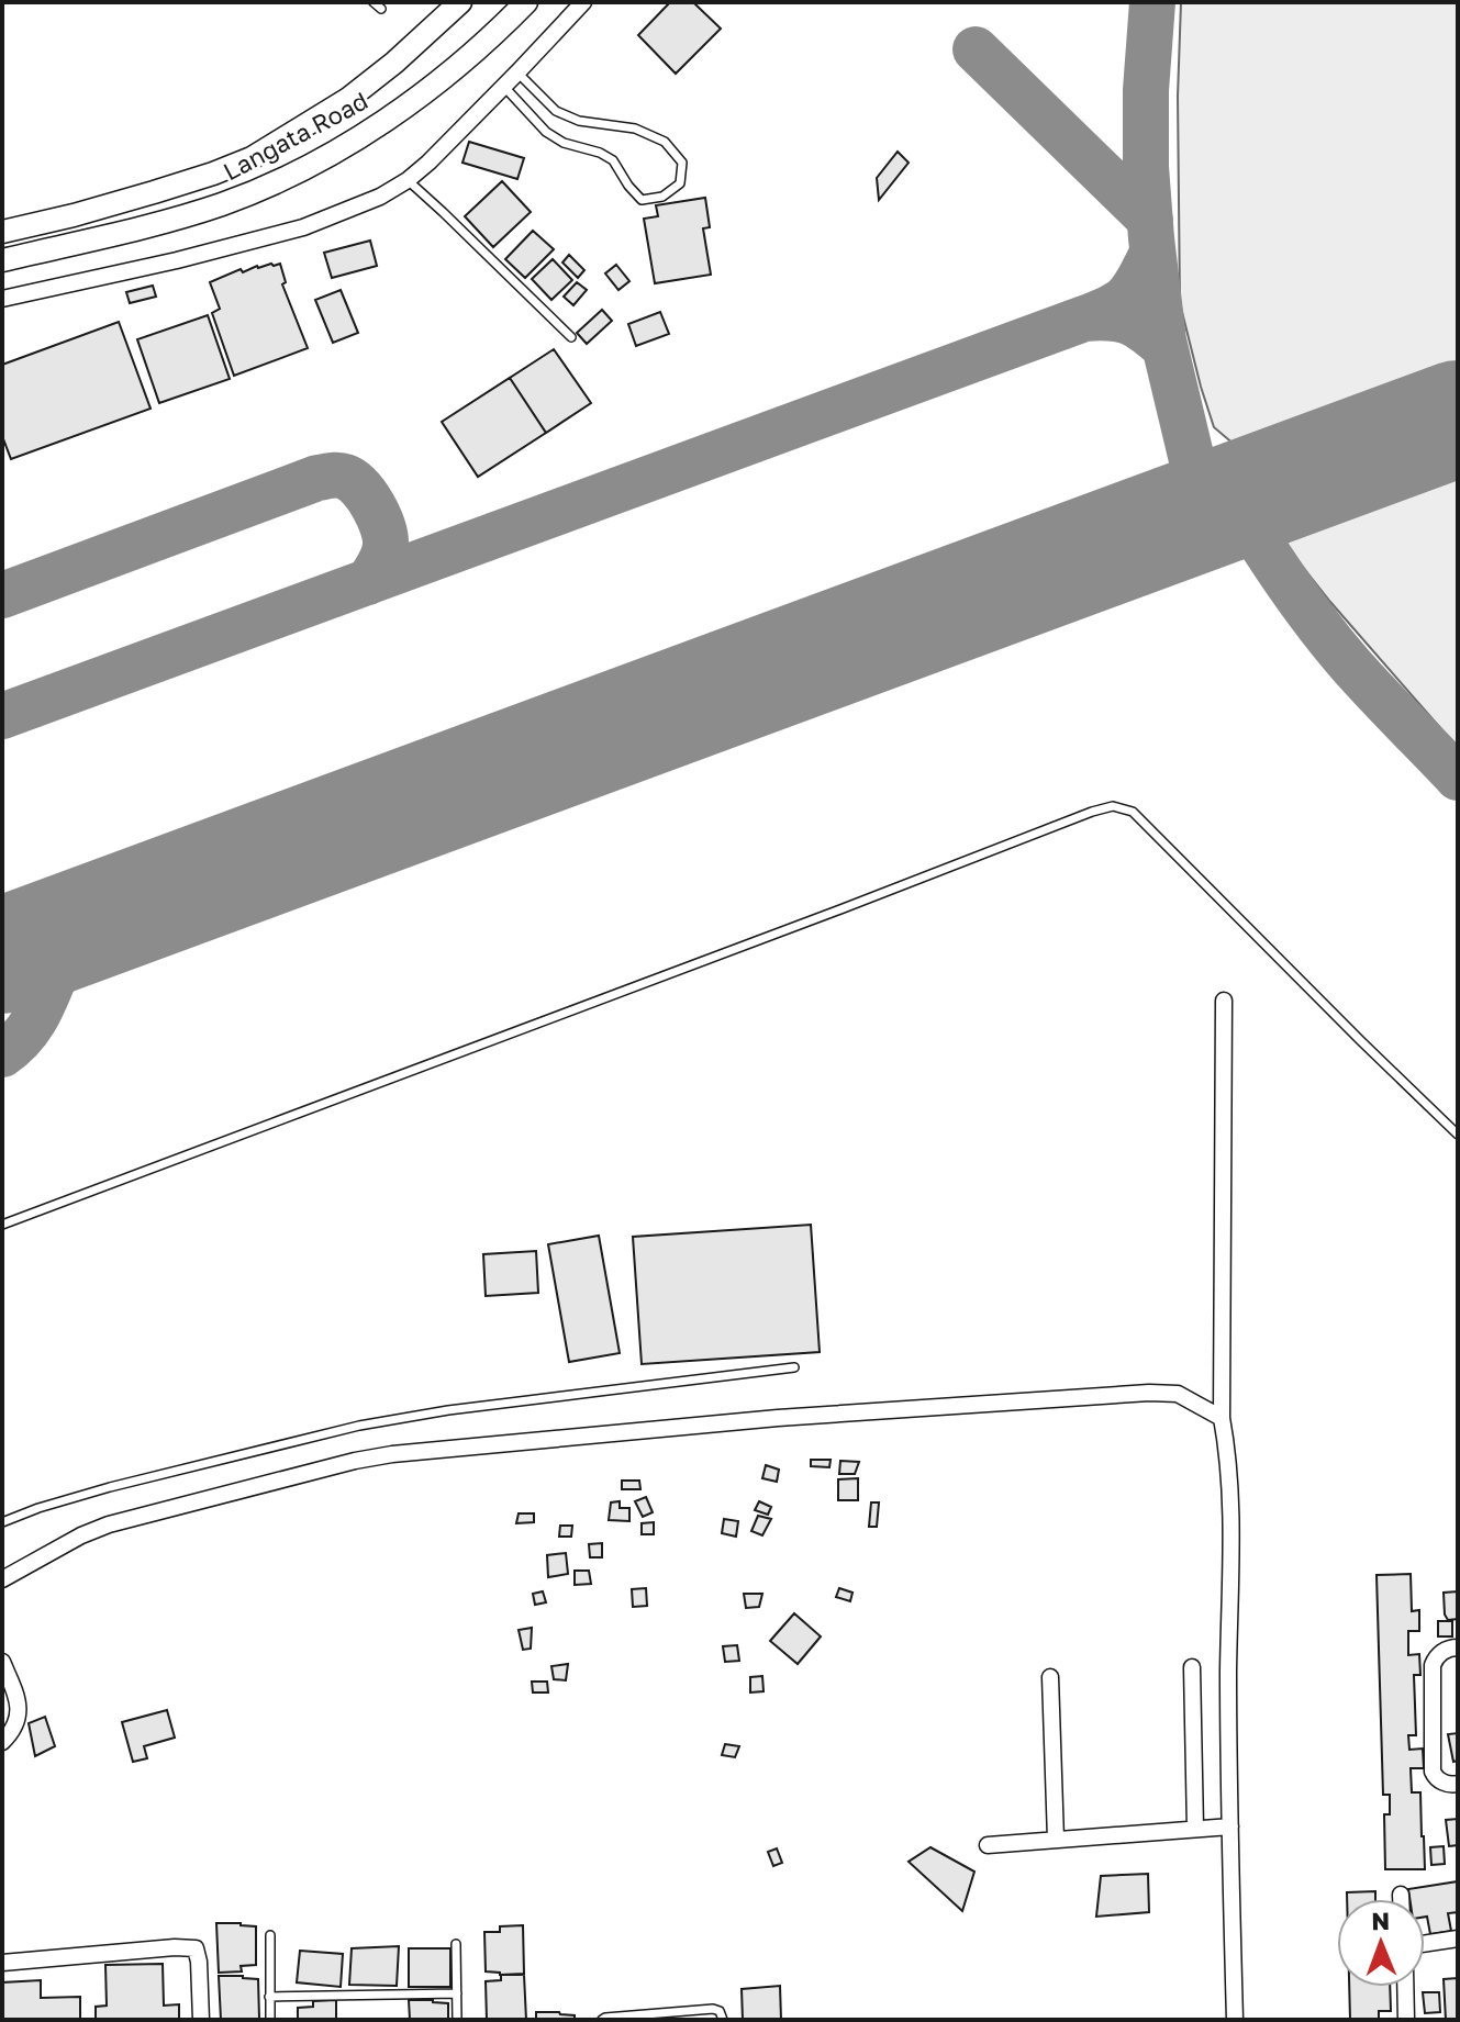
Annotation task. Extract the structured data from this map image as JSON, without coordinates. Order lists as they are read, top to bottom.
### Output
{
  "streets": {
    "main road": ["Langata Road"]
  },
  "north": "top"
}
